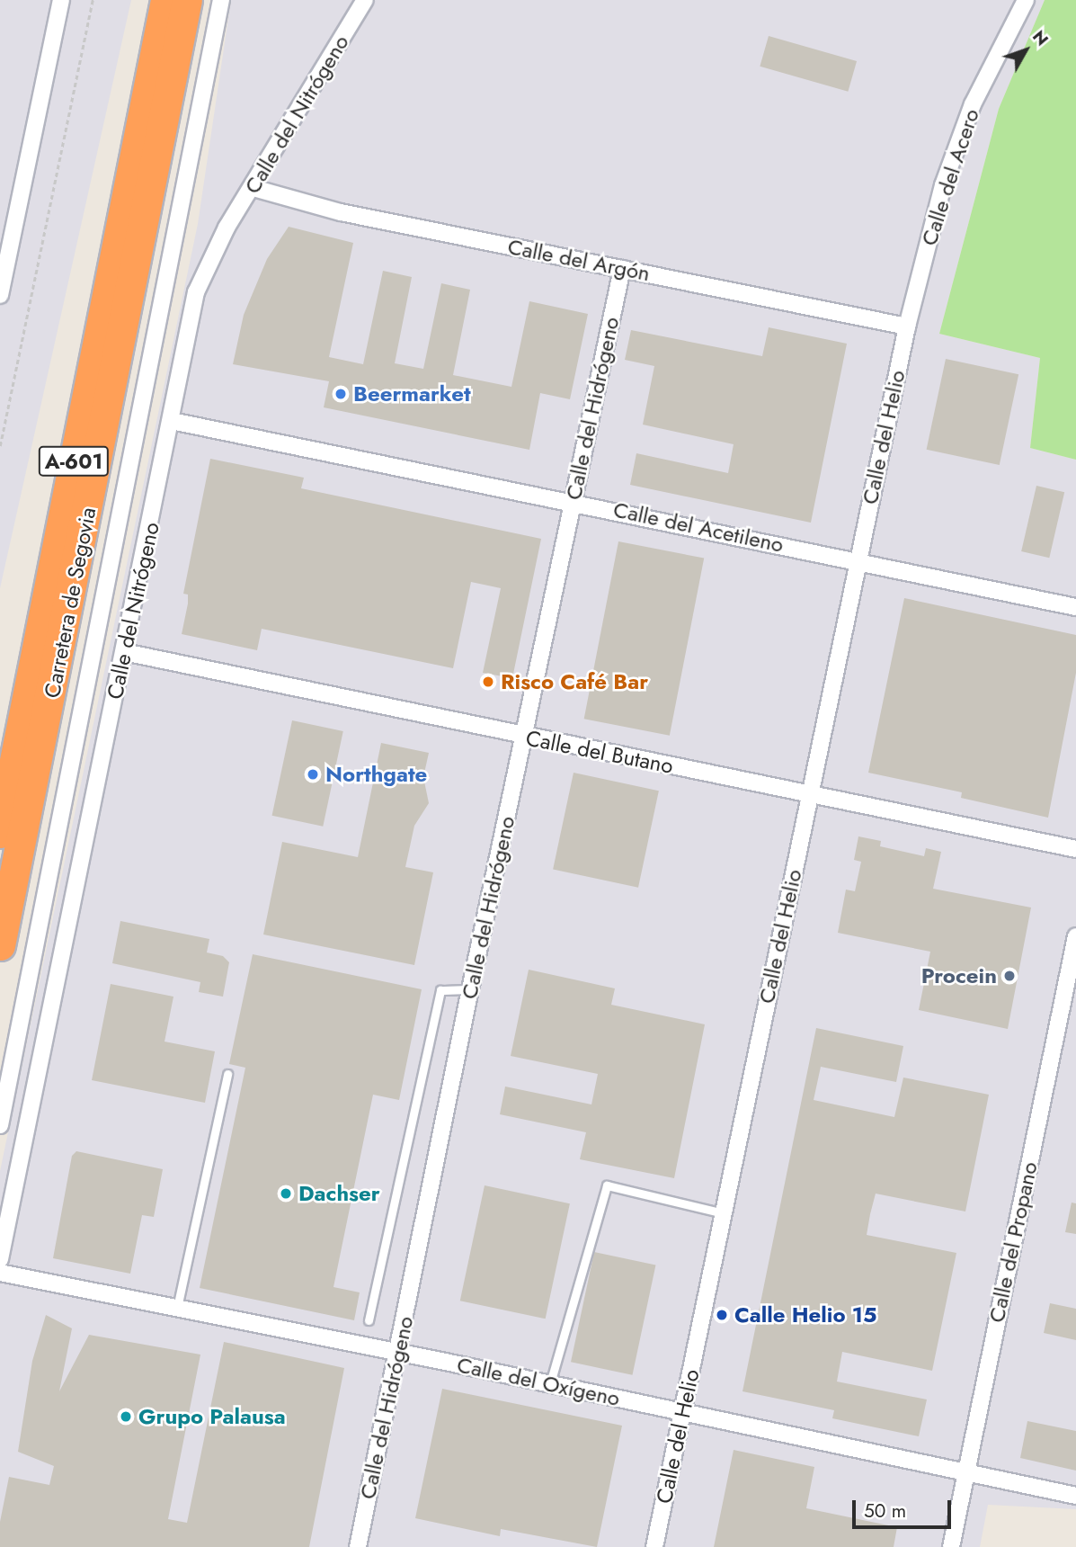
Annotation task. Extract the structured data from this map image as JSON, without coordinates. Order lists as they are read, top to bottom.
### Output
{
  "streets": {
    "highway": ["A-601", "Carretera de Segovia"],
    "street": [
      "Calle del Nitrógeno",
      "Calle del Acero",
      "Calle del Argón",
      "Calle del Hidrógeno",
      "Calle del Helio",
      "Calle del Acetileno",
      "Calle del Butano",
      "Calle del Propano",
      "Calle del Oxígeno"
    ]
  },
  "crossings": [
    ["Calle del Nitrógeno", "Calle del Argón"],
    ["Calle del Nitrógeno", "Calle del Acetileno"],
    ["Calle del Nitrógeno", "Calle del Butano"],
    ["Calle del Acero", "Calle del Argón"],
    ["Calle del Acero", "Calle del Helio"],
    ["Calle del Argón", "Calle del Hidrógeno"],
    ["Calle del Argón", "Calle del Helio"],
    ["Calle del Hidrógeno", "Calle del Acetileno"],
    ["Calle del Hidrógeno", "Calle del Butano"],
    ["Calle del Hidrógeno", "Calle del Oxígeno"],
    ["Calle del Helio", "Calle del Acetileno"],
    ["Calle del Helio", "Calle del Butano"],
    ["Calle del Helio", "Calle del Oxígeno"],
    ["Calle del Propano", "Calle del Oxígeno"]
  ],
  "places": [
    "Beermarket",
    "Risco Café Bar",
    "Northgate",
    "Procein",
    "Dachser",
    "Calle Helio 15",
    "Grupo Palausa"
  ],
  "scale_bar": "50 m",
  "north": "top right"
}
